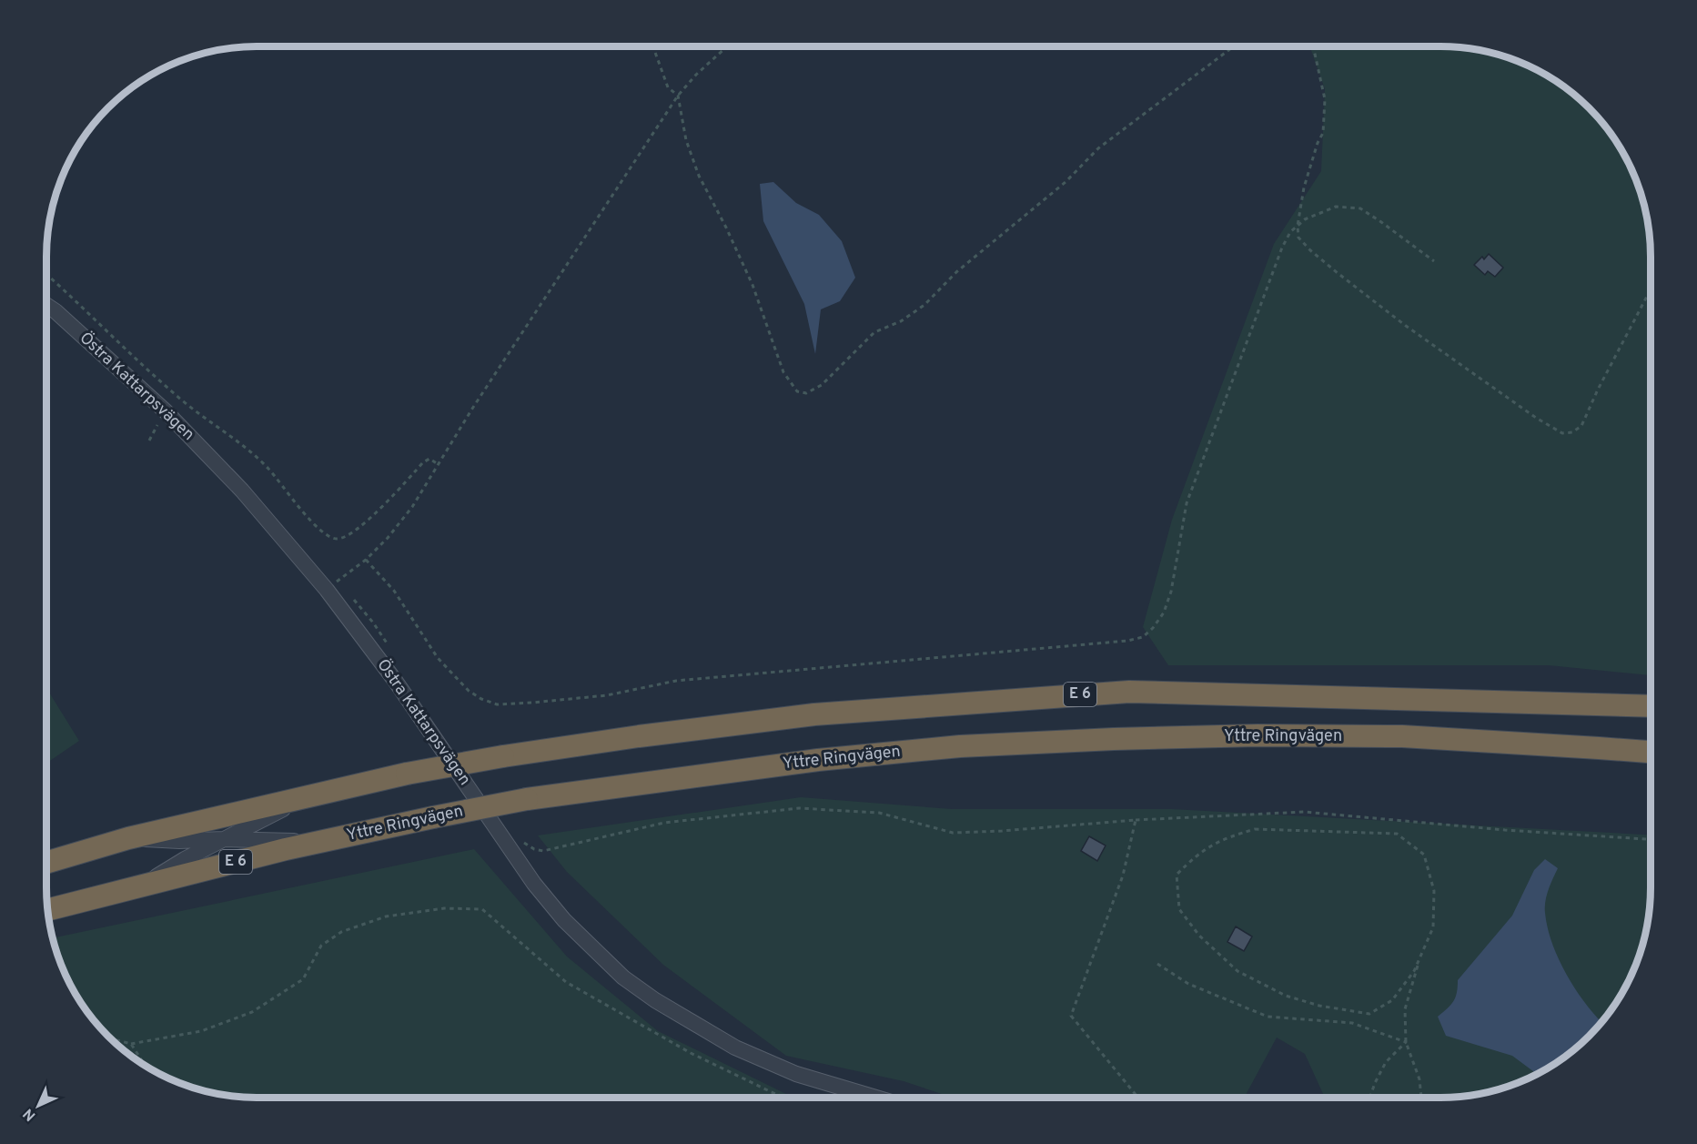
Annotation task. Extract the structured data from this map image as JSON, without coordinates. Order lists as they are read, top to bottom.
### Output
{
  "streets": {
    "highway": ["E 6", "Yttre Ringvägen"],
    "street": ["Östra Kattarpsvägen"]
  },
  "north": "bottom left"
}
